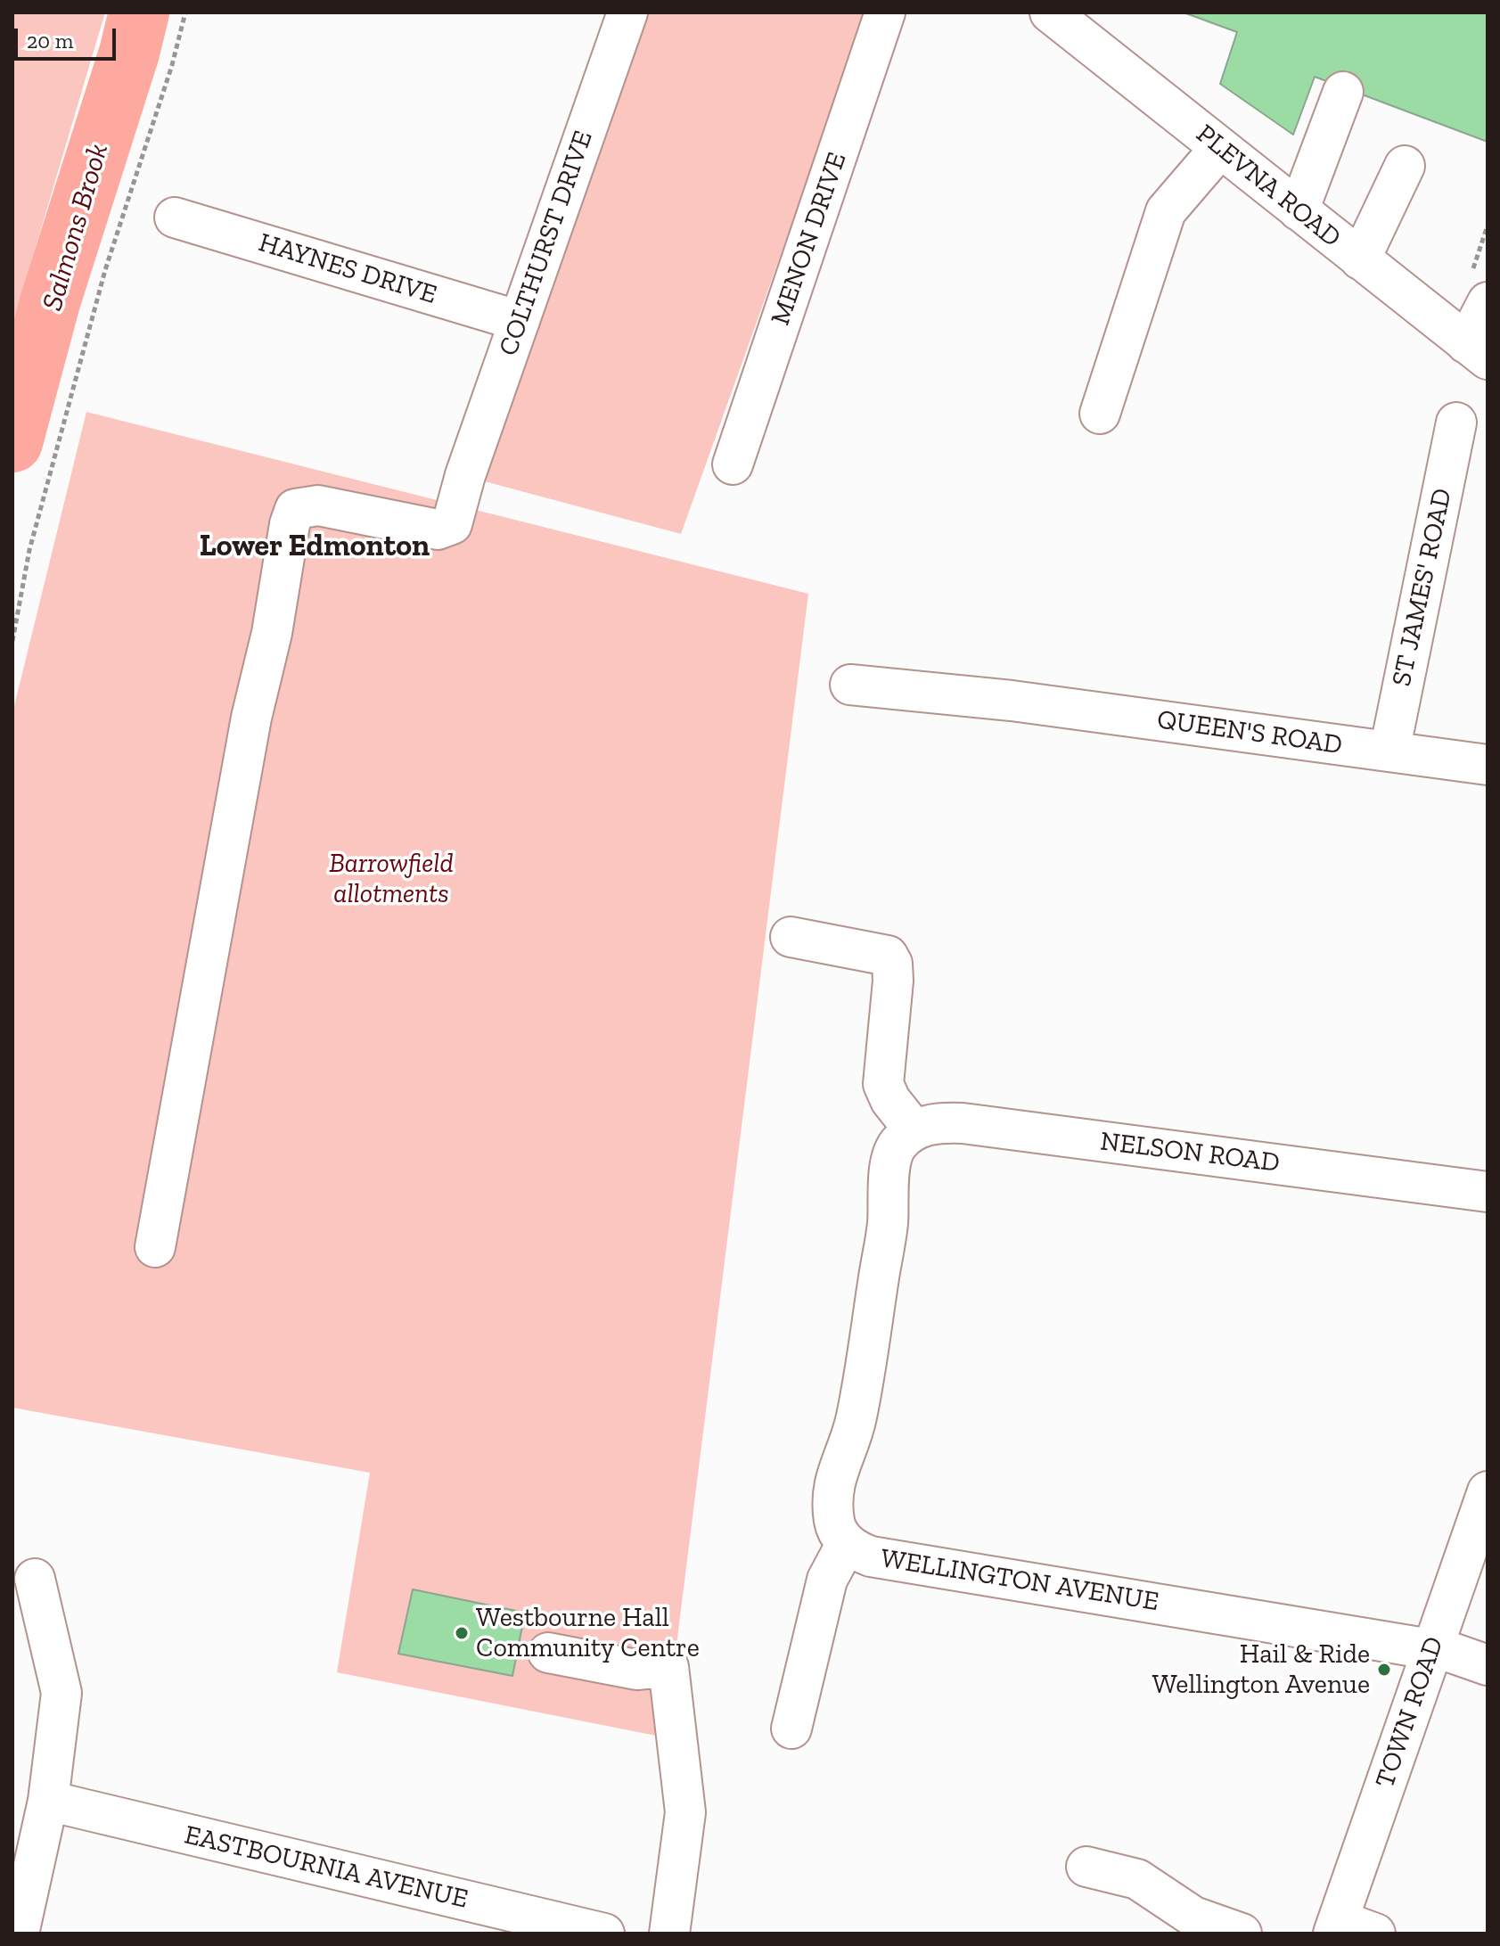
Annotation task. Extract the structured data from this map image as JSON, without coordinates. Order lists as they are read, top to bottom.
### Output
{
  "streets": {
    "street": [
      "PLEVNA ROAD",
      "MENON DRIVE",
      "COLTHURST DRIVE",
      "HAYNES DRIVE",
      "ST JAMES' ROAD",
      "QUEEN'S ROAD",
      "NELSON ROAD",
      "WELLINGTON AVENUE",
      "TOWN ROAD",
      "EASTBOURNIA AVENUE"
    ]
  },
  "crossings": [
    ["COLTHURST DRIVE", "HAYNES DRIVE"],
    ["ST JAMES' ROAD", "QUEEN'S ROAD"],
    ["NELSON ROAD", "WELLINGTON AVENUE"],
    ["WELLINGTON AVENUE", "TOWN ROAD"]
  ],
  "districts": ["Lower Edmonton"],
  "water": ["Salmons Brook"],
  "parks": ["Barrowfield allotments"],
  "places": ["Westbourne Hall Community Centre", "Hail & Ride Wellington Avenue"],
  "scale_bar": "20 m"
}
